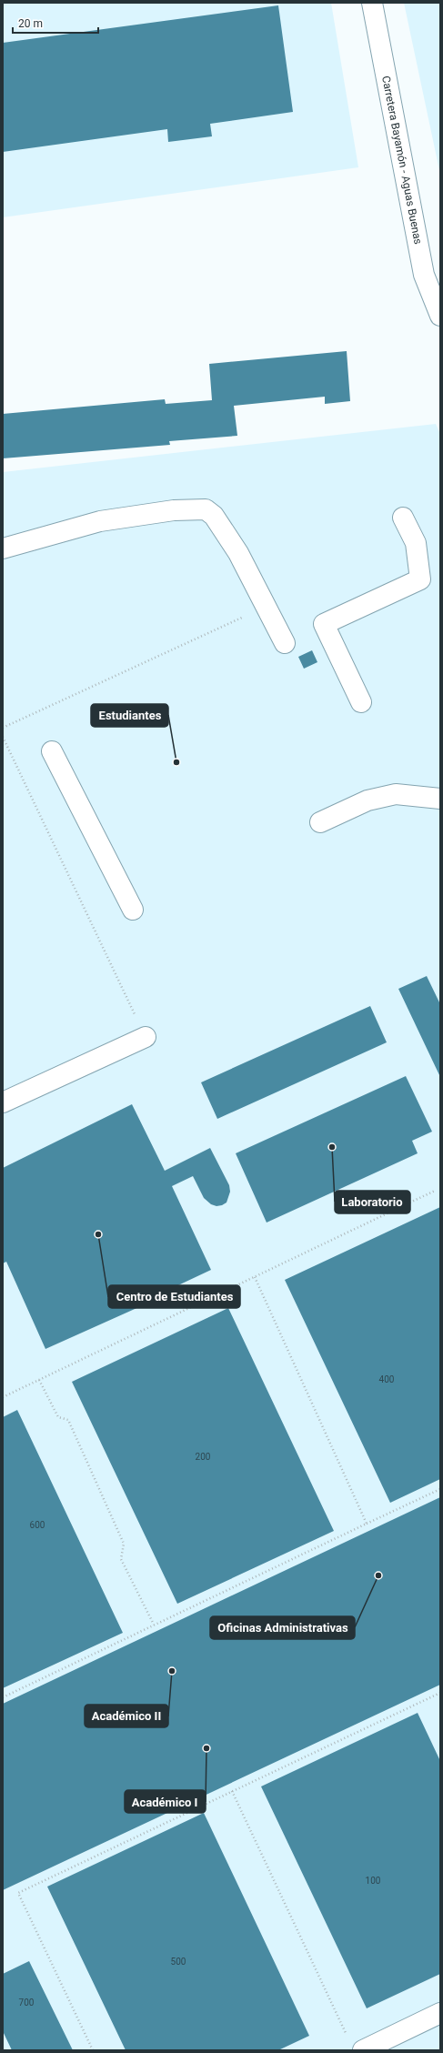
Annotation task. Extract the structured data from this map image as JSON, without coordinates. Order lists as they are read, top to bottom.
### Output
{
  "streets": {
    "street": ["Carretera Bayamón - Aguas Buenas"]
  },
  "places": [
    "Estudiantes",
    "Laboratorio",
    "Centro de Estudiantes",
    "Oficinas Administrativas",
    "Académico II",
    "Académico I"
  ],
  "house_numbers": [
    "400",
    "200",
    "600",
    "100",
    "500",
    "700"
  ],
  "scale_bar": "20 m"
}
